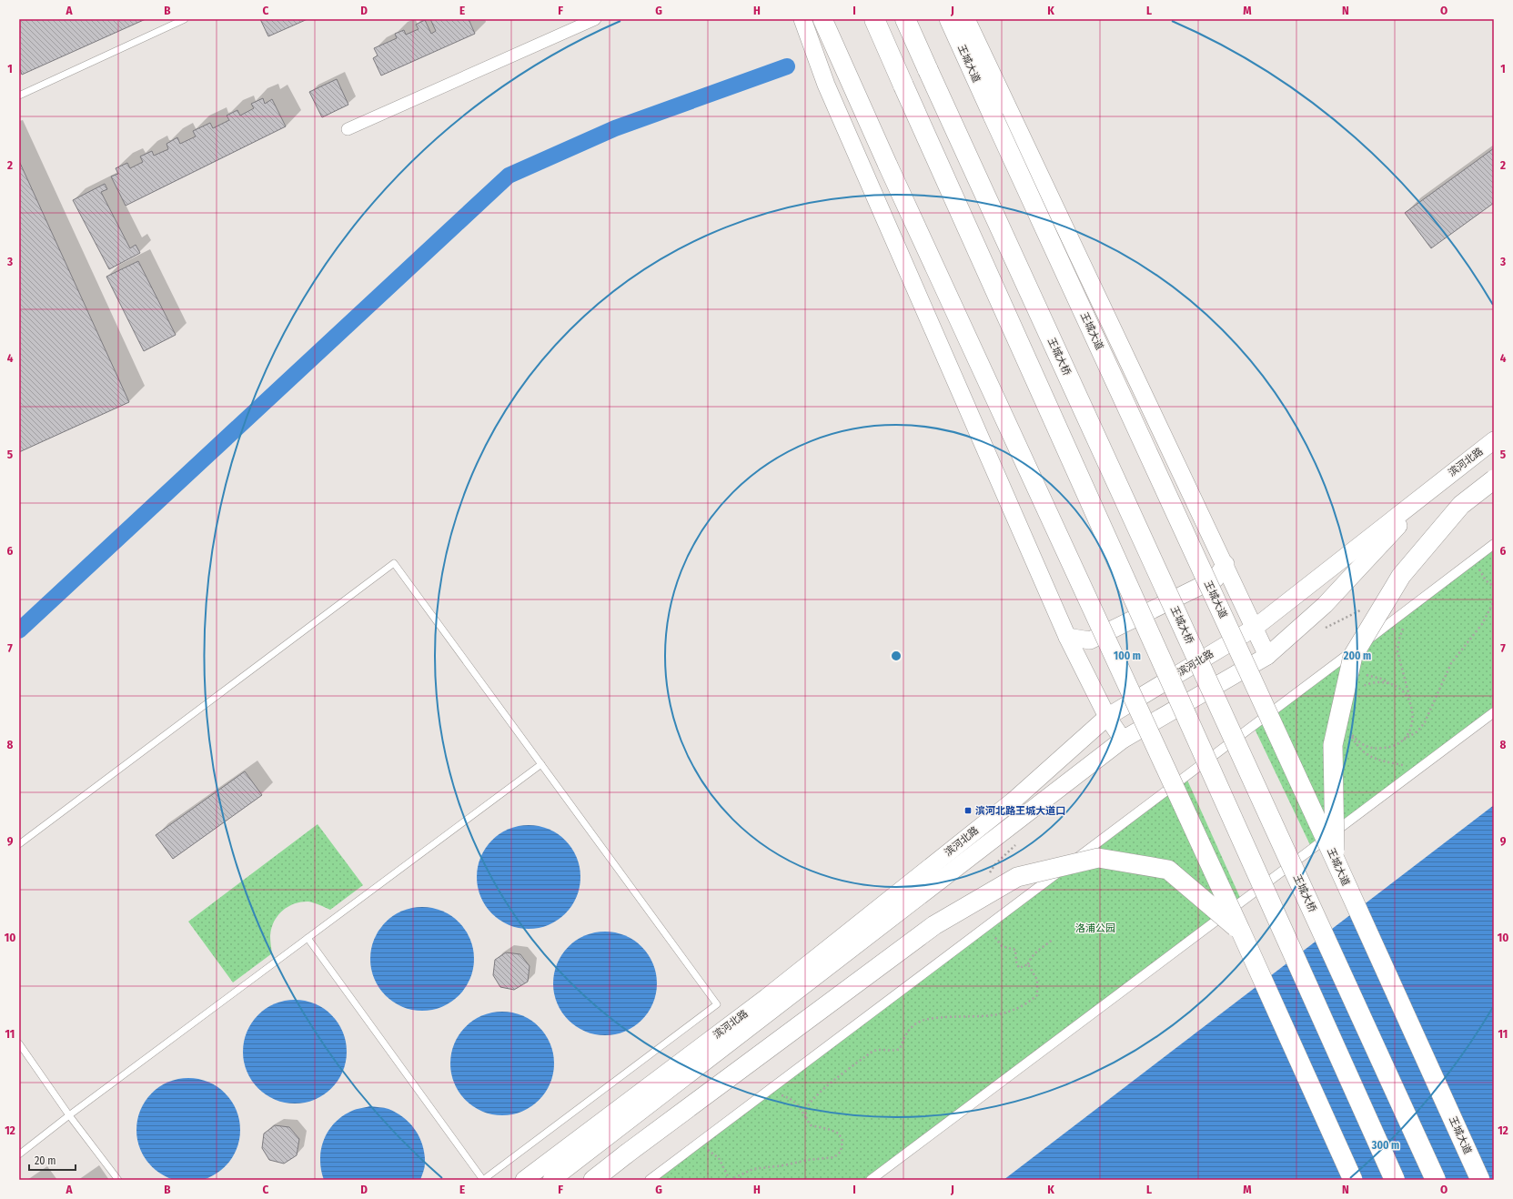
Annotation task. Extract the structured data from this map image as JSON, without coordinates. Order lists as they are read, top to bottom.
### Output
{
  "streets": {
    "highway": ["王城大桥"],
    "main road": ["王城大道", "滨河北路"]
  },
  "parks": ["洛浦公园"],
  "places": {
    "transit": ["滨河北路王城大道口"]
  },
  "scale_bar": "20 m",
  "grid": {
    "columns": [
      "A",
      "B",
      "C",
      "D",
      "E",
      "F",
      "G",
      "H",
      "I",
      "J",
      "K",
      "L",
      "M",
      "N",
      "O"
    ],
    "rows": [
      "1",
      "2",
      "3",
      "4",
      "5",
      "6",
      "7",
      "8",
      "9",
      "10",
      "11",
      "12"
    ]
  },
  "rings": ["100 m", "200 m", "300 m"]
}
